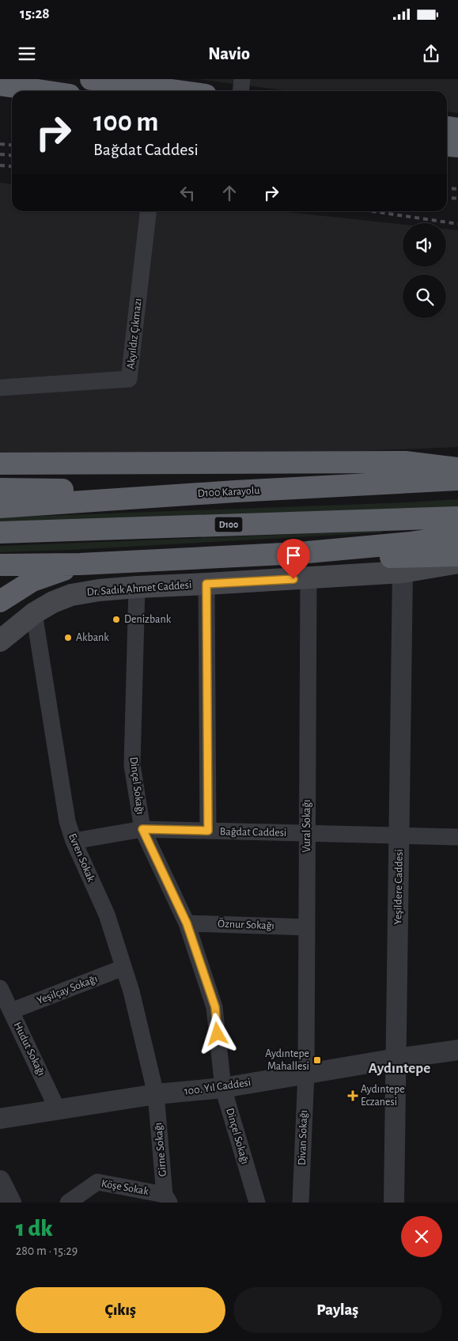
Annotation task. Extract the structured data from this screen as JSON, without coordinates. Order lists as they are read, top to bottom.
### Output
{
  "streets": {
    "highway": ["D100 Karayolu", "D100"],
    "main road": ["Dr. Sadık Ahmet Caddesi"],
    "street": [
      "Akyıldız Çıkmazı",
      "Dinçel Sokağı",
      "Vural Sokağı",
      "Bağdat Caddesi",
      "Evren Sokak",
      "Yeşildere Caddesi",
      "Öznur Sokağı",
      "Yeşilçay Sokağı",
      "Hudut Sokağı",
      "100. Yıl Caddesi",
      "Divan Sokağı",
      "Girne Sokağı",
      "Köşe Sokak"
    ]
  },
  "crossings": [
    ["Dr. Sadık Ahmet Caddesi", "Dinçel Sokağı"],
    ["Dr. Sadık Ahmet Caddesi", "Vural Sokağı"],
    ["Dr. Sadık Ahmet Caddesi", "Evren Sokak"],
    ["Dr. Sadık Ahmet Caddesi", "Yeşildere Caddesi"],
    ["Dinçel Sokağı", "Bağdat Caddesi"],
    ["Dinçel Sokağı", "Öznur Sokağı"],
    ["Dinçel Sokağı", "100. Yıl Caddesi"],
    ["Vural Sokağı", "Bağdat Caddesi"],
    ["Vural Sokağı", "Öznur Sokağı"],
    ["Vural Sokağı", "100. Yıl Caddesi"],
    ["Vural Sokağı", "Divan Sokağı"],
    ["Bağdat Caddesi", "Evren Sokak"],
    ["Bağdat Caddesi", "Yeşildere Caddesi"],
    ["Evren Sokak", "Yeşilçay Sokağı"],
    ["Evren Sokak", "100. Yıl Caddesi"],
    ["Evren Sokak", "Girne Sokağı"],
    ["Yeşildere Caddesi", "100. Yıl Caddesi"],
    ["Yeşilçay Sokağı", "Hudut Sokağı"],
    ["Hudut Sokağı", "100. Yıl Caddesi"],
    ["100. Yıl Caddesi", "Divan Sokağı"],
    ["100. Yıl Caddesi", "Girne Sokağı"],
    ["Girne Sokağı", "Köşe Sokak"]
  ],
  "districts": ["Aydıntepe"],
  "places": {
    "other": ["Denizbank", "Akbank"],
    "transit": ["Aydıntepe Mahallesi"],
    "health": ["Aydıntepe Eczanesi"]
  },
  "page": {
    "status": "15:28",
    "header": "Navio",
    "turn": ["100 m", "Bağdat Caddesi"],
    "heading": ["1 dk", "280 m · 15:29"],
    "buttons": ["Çıkış", "Paylaş"]
  }
}
